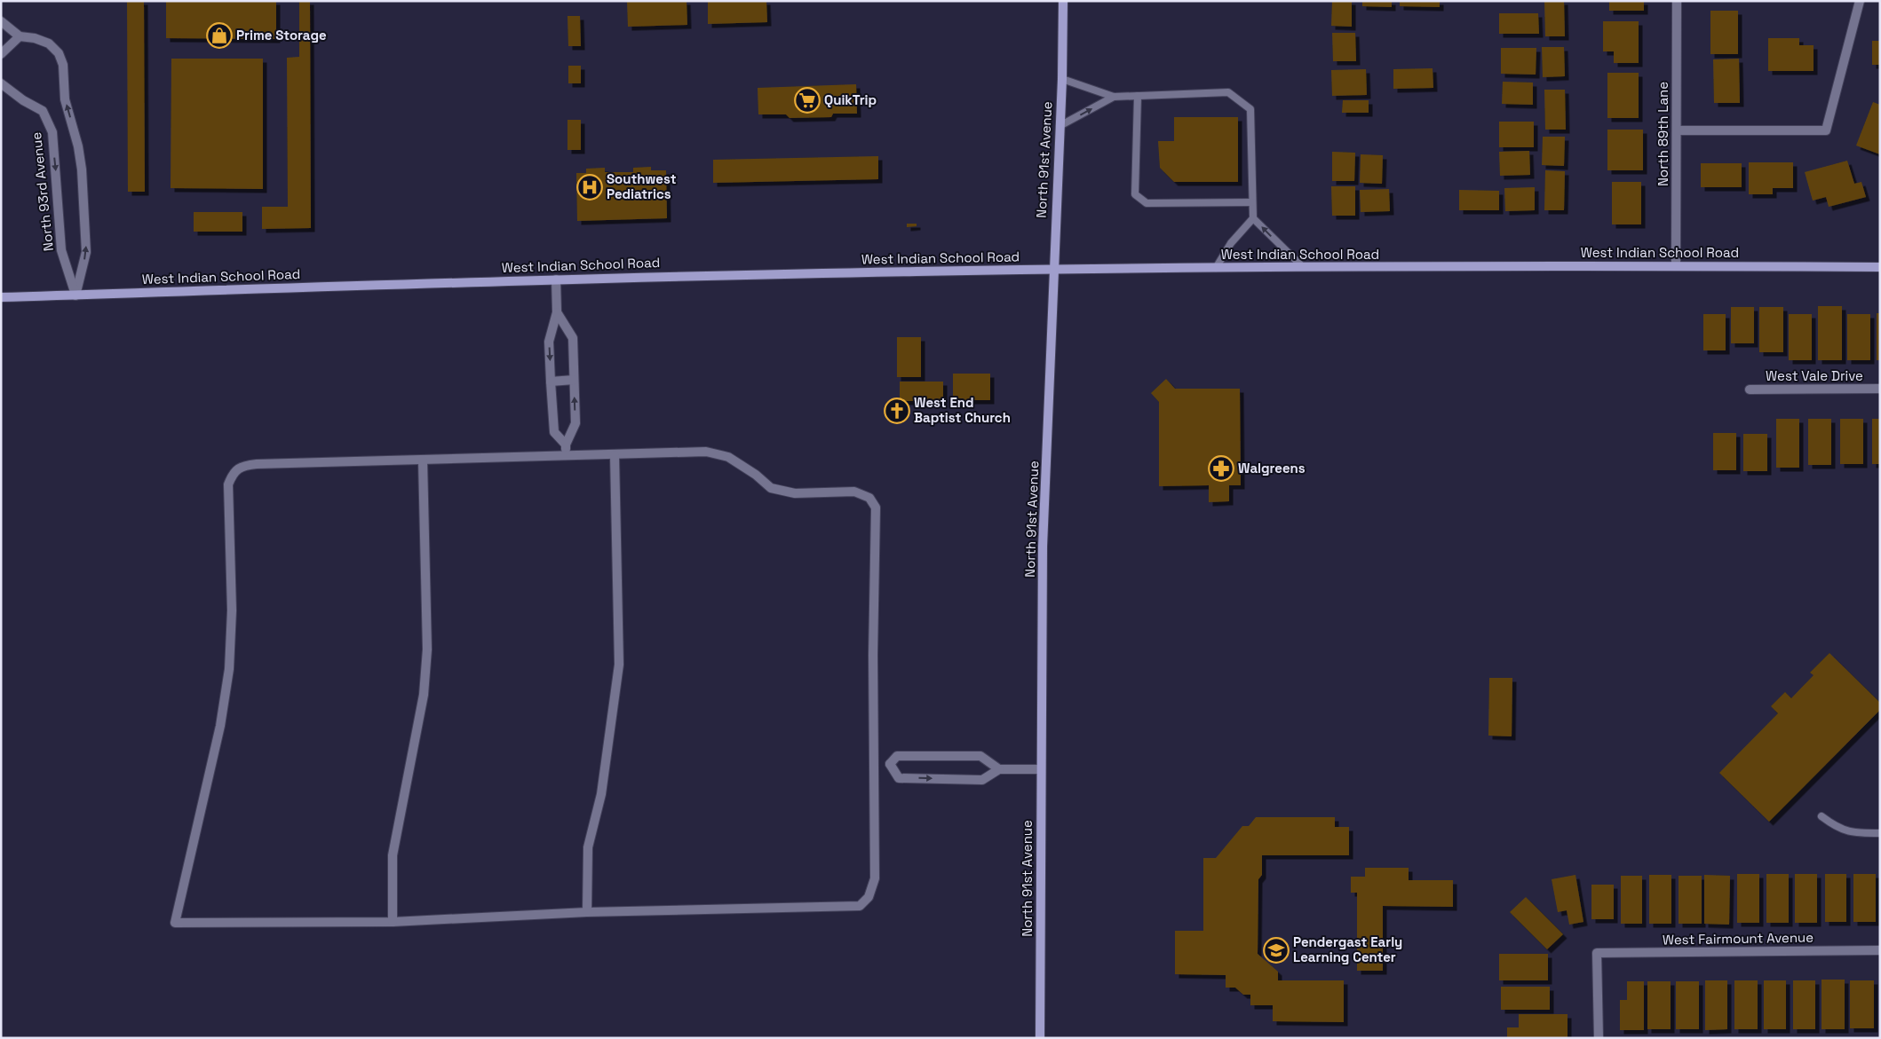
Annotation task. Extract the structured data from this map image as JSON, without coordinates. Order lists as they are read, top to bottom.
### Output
{
  "streets": {
    "main road": ["North 91st Avenue", "West Indian School Road"],
    "street": [
      "North 89th Lane",
      "North 93rd Avenue",
      "West Vale Drive",
      "West Fairmount Avenue"
    ]
  },
  "crossings": [
    ["North 89th Lane", "West Indian School Road"],
    ["North 91st Avenue", "West Indian School Road"],
    ["North 93rd Avenue", "West Indian School Road"]
  ],
  "places": {
    "shop": ["Prime Storage"],
    "supermarket": ["QuikTrip"],
    "hospital": ["Southwest Pediatrics"],
    "church": ["West End Baptist Church"],
    "pharmacy": ["Walgreens"],
    "school or university": ["Pendergast Early Learning Center"]
  }
}
